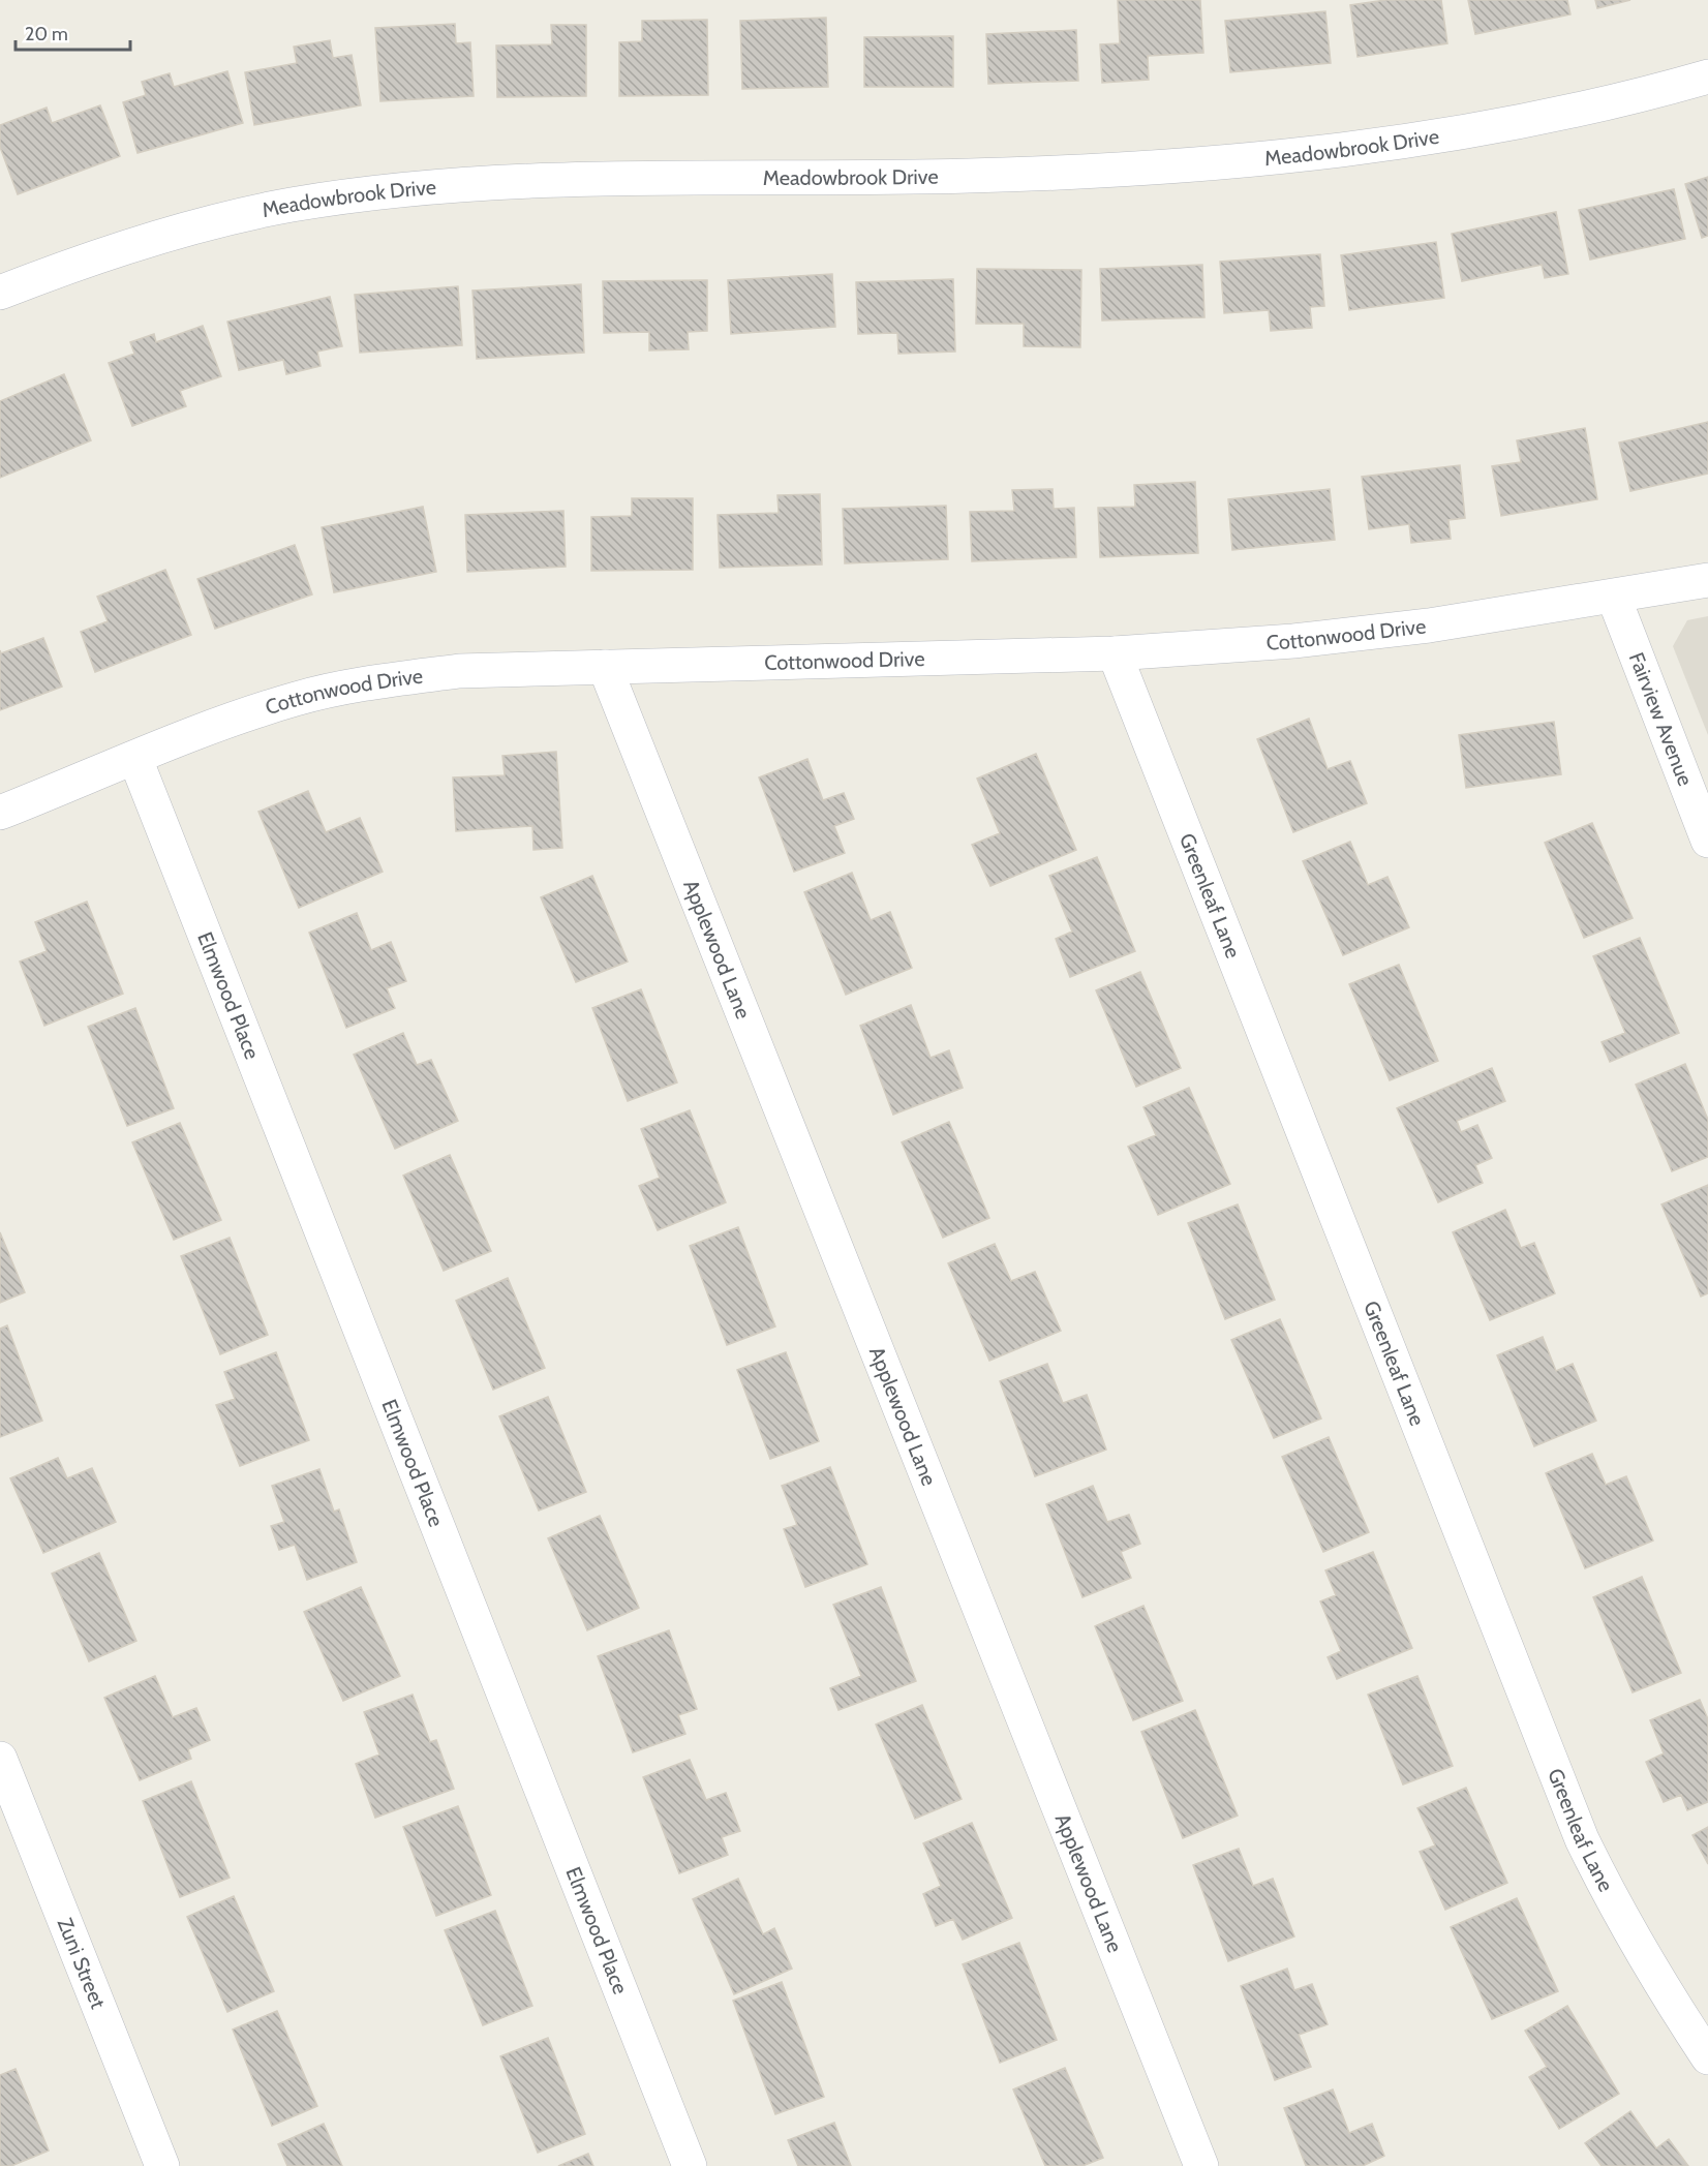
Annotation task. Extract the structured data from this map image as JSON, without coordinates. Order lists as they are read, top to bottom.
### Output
{
  "streets": {
    "street": [
      "Meadowbrook Drive",
      "Cottonwood Drive",
      "Fairview Avenue",
      "Greenleaf Lane",
      "Applewood Lane",
      "Elmwood Place",
      "Zuni Street"
    ]
  },
  "crossings": [
    ["Cottonwood Drive", "Fairview Avenue"],
    ["Cottonwood Drive", "Greenleaf Lane"],
    ["Cottonwood Drive", "Applewood Lane"],
    ["Cottonwood Drive", "Elmwood Place"]
  ],
  "scale_bar": "20 m"
}
